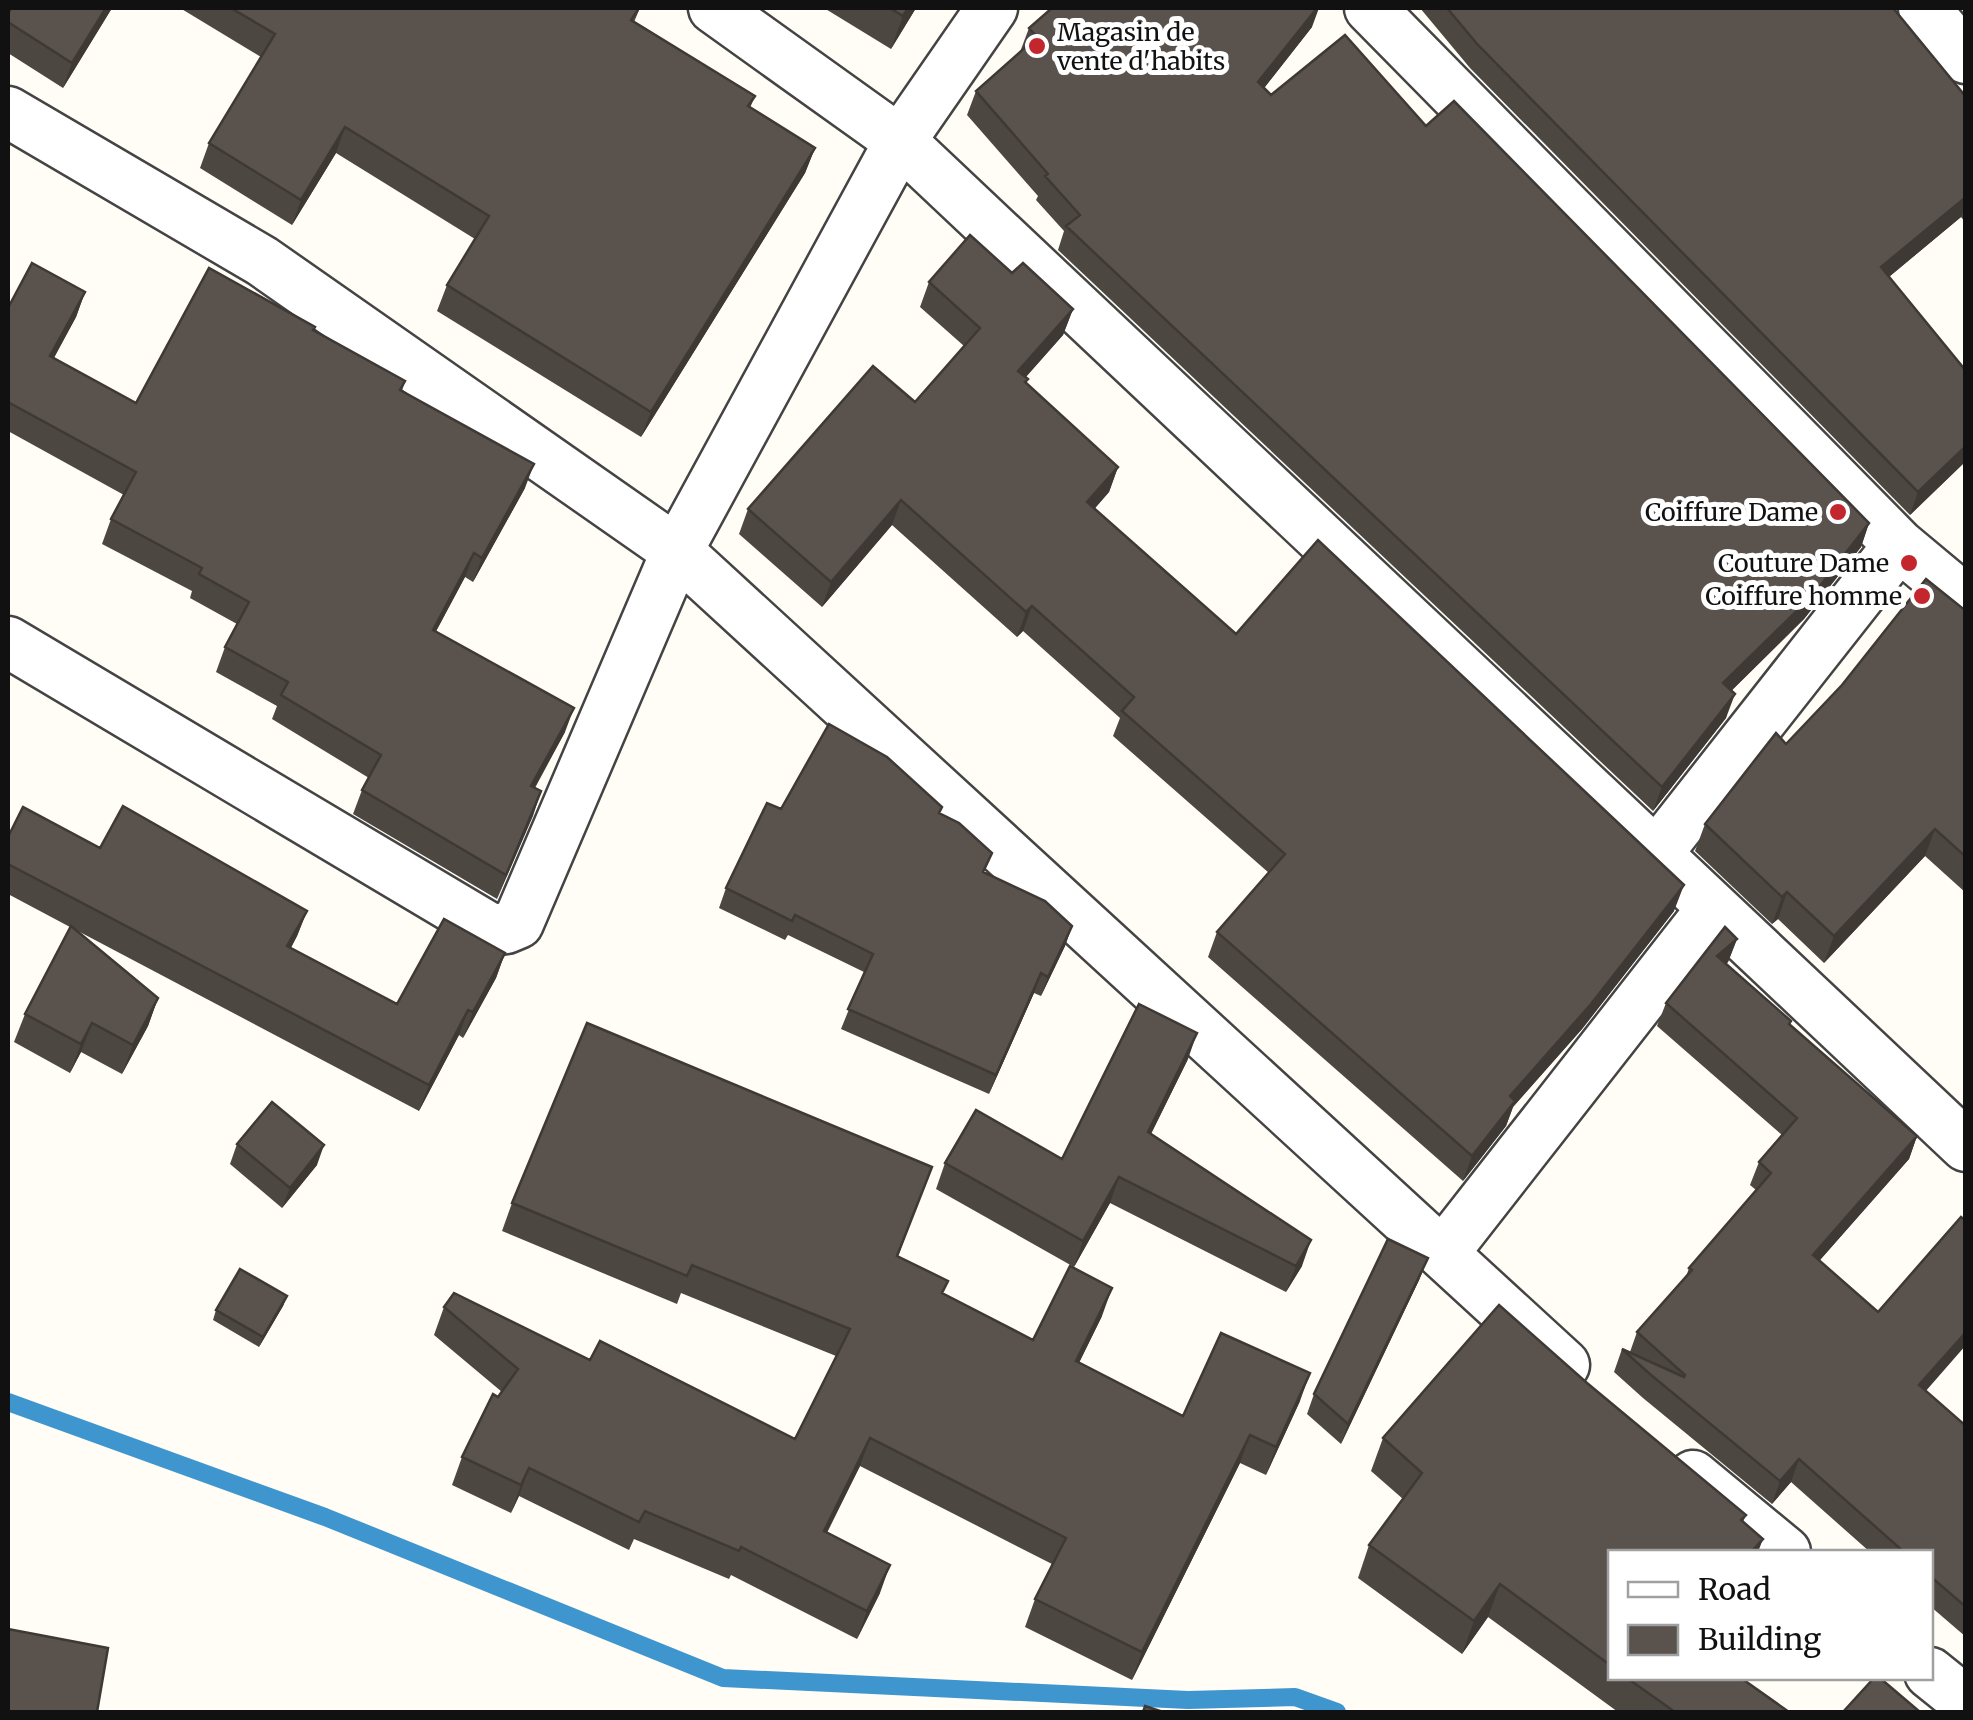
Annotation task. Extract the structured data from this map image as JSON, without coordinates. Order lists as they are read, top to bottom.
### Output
{
  "places": [
    "Magasin de vente d'habits",
    "Coiffure Dame",
    "Couture Dame",
    "Coiffure homme"
  ],
  "legend": ["Road", "Building"]
}
